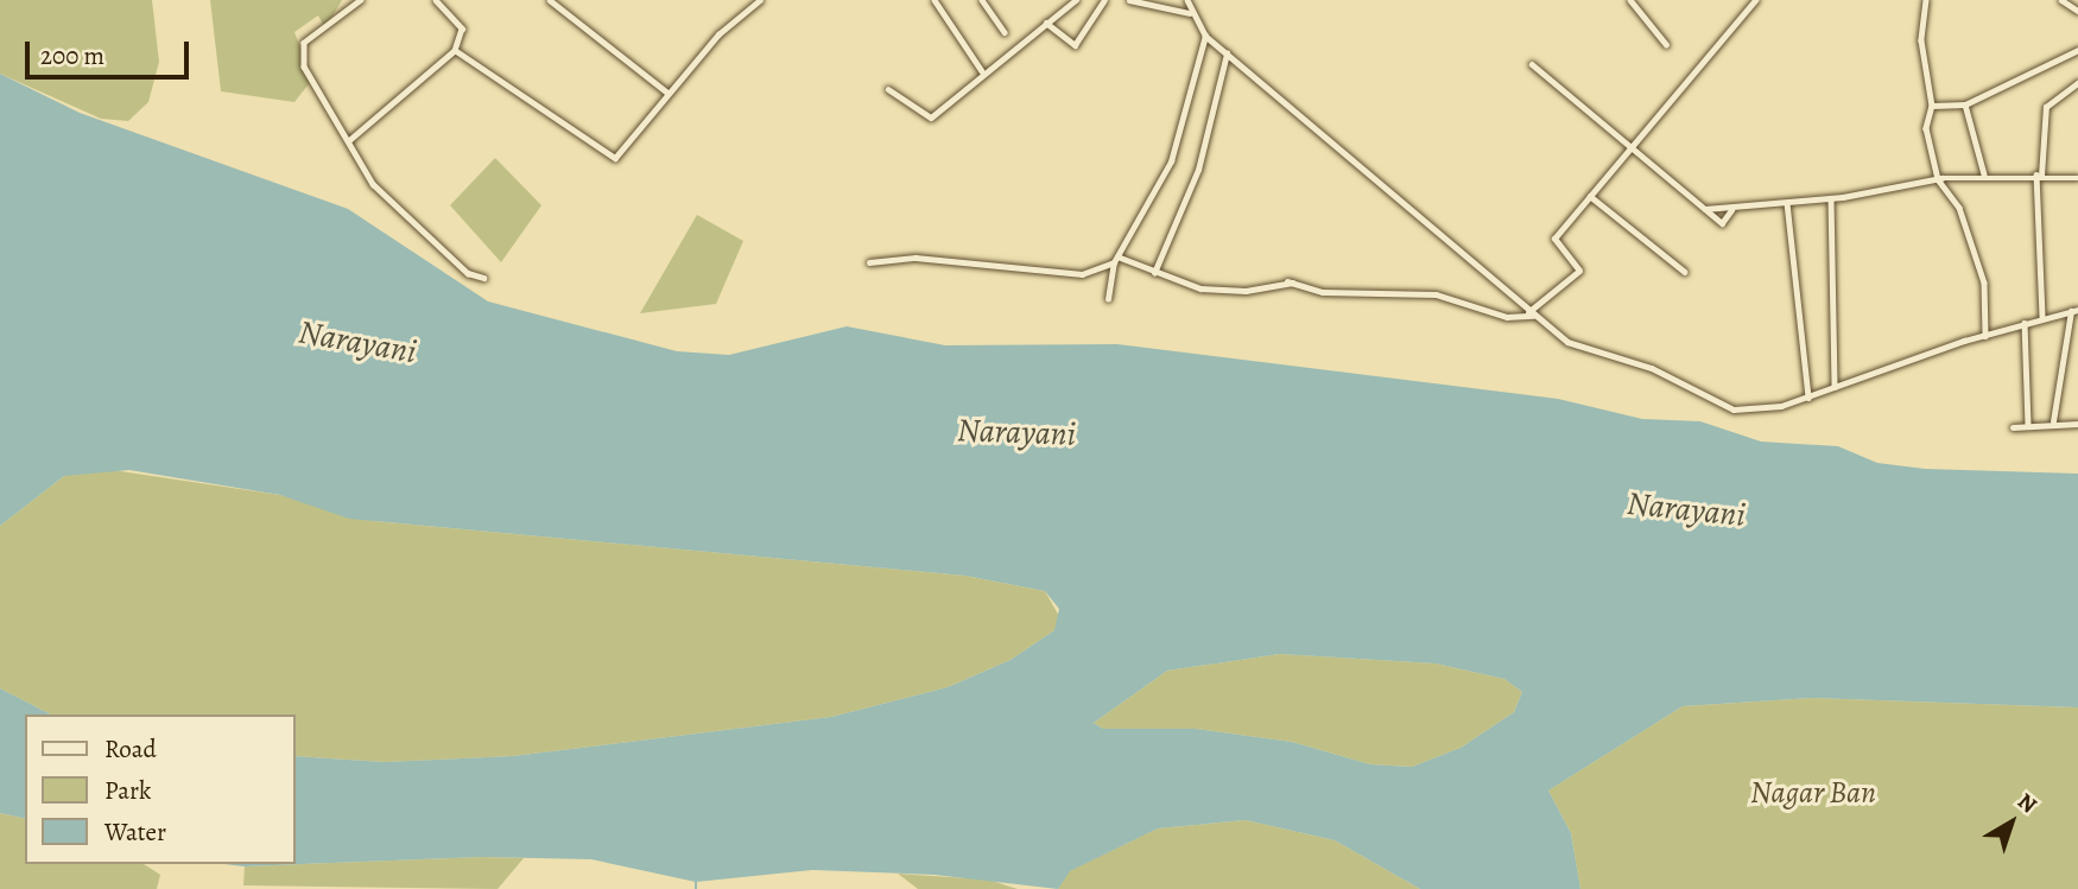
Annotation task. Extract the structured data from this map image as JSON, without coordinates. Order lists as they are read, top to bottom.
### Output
{
  "water": ["Narayani"],
  "parks": ["Nagar Ban"],
  "legend": ["Road", "Park", "Water"],
  "scale_bar": "200 m",
  "north": "top right"
}
